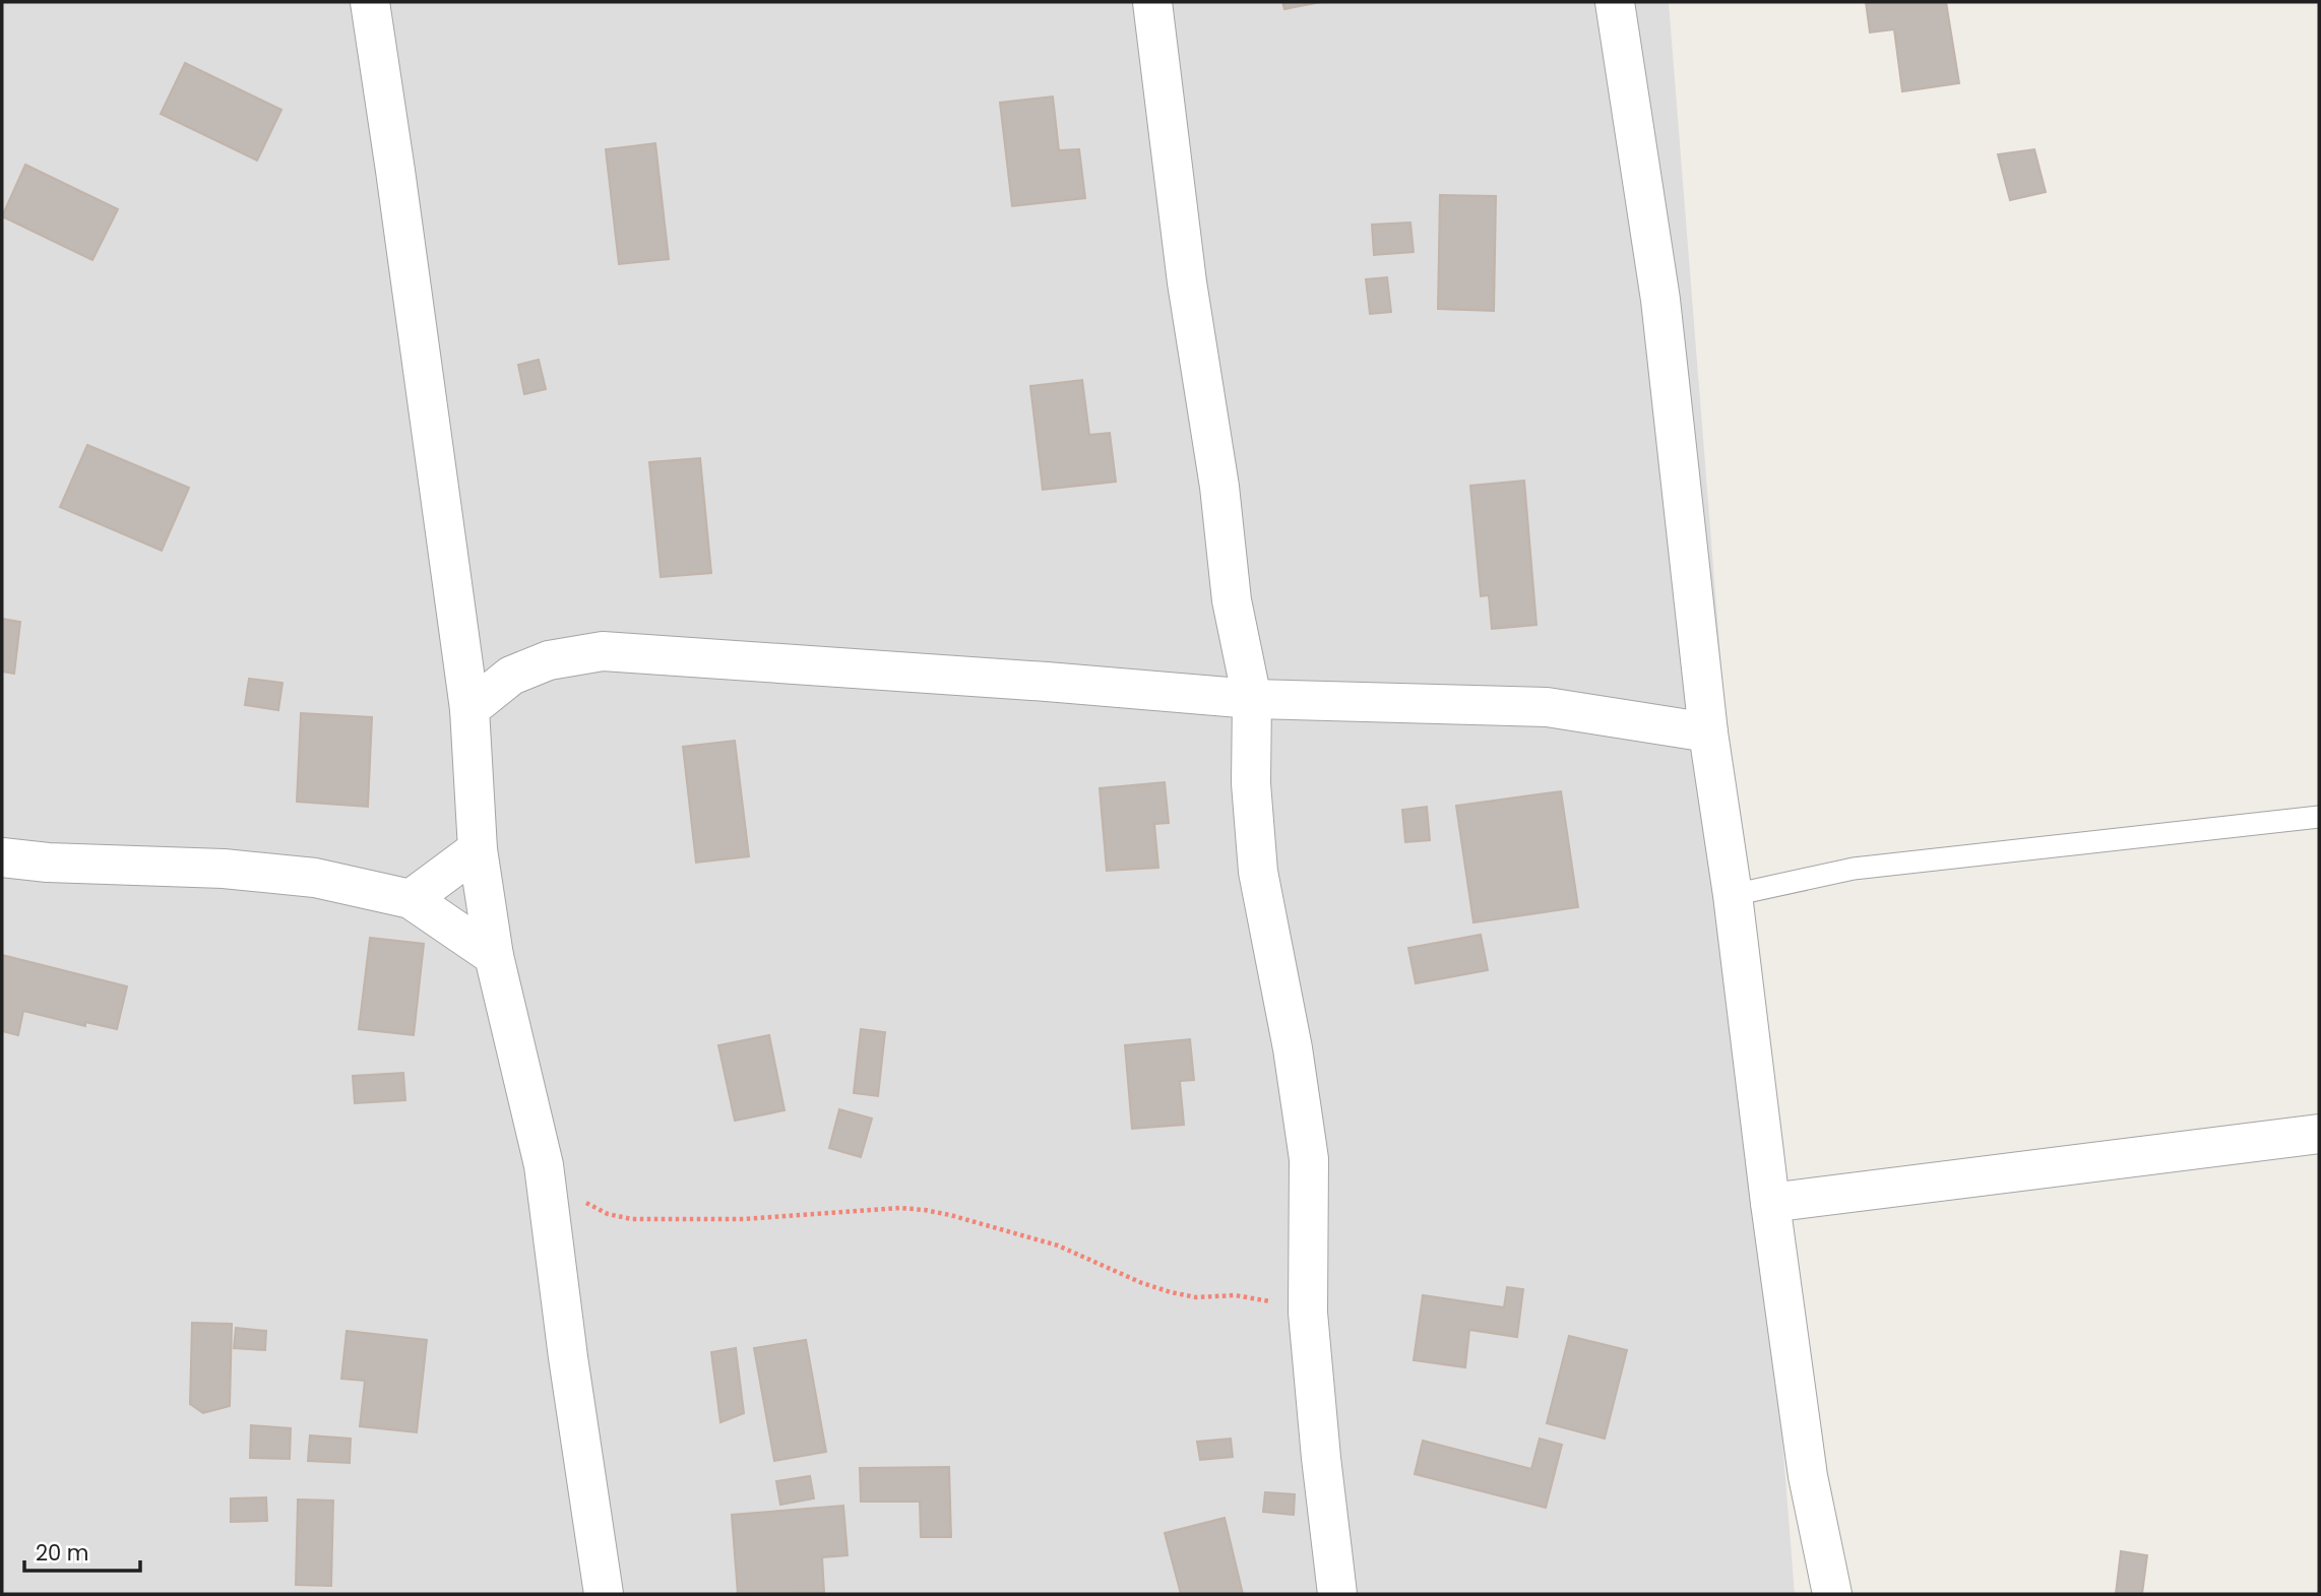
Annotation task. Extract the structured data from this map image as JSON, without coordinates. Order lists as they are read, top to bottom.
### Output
{
  "scale_bar": "20 m"
}
